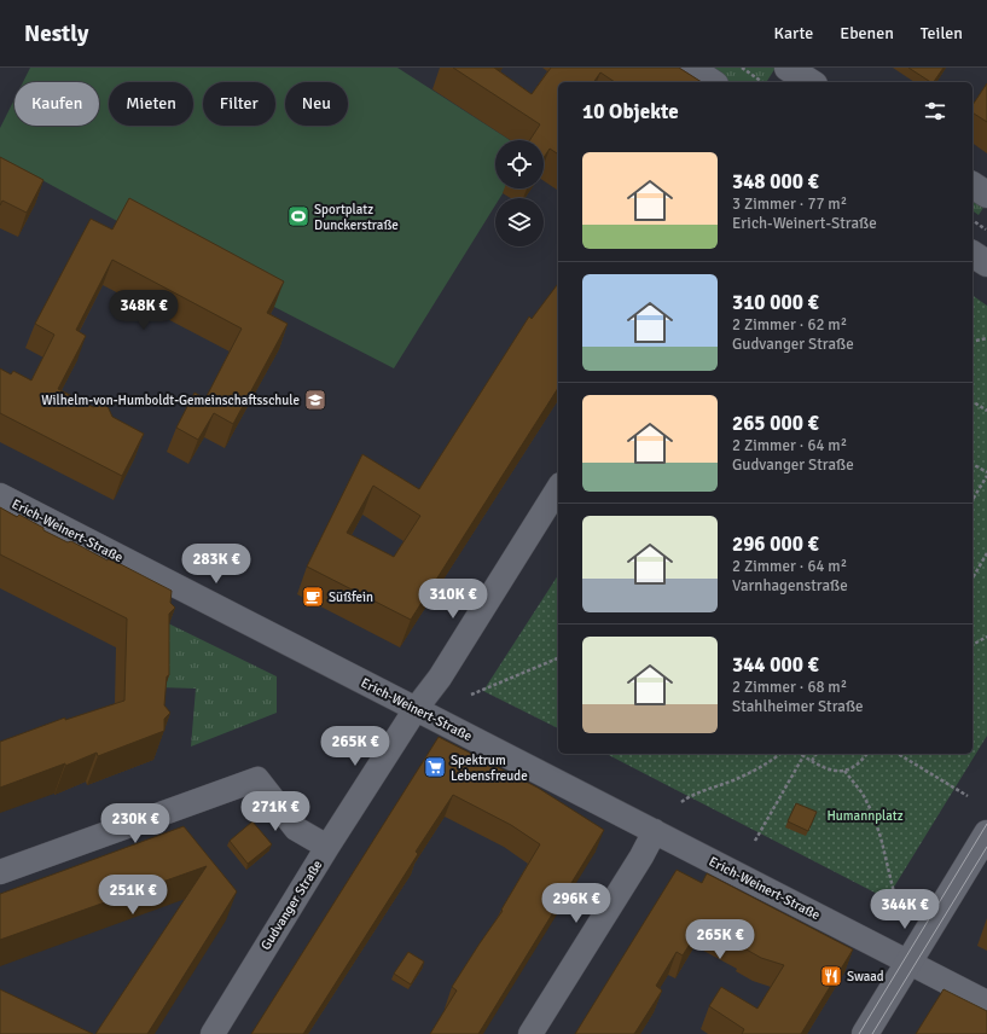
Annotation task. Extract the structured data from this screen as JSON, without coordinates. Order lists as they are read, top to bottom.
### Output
{
  "streets": {
    "street": ["Erich-Weinert-Straße", "Gudvanger Straße"]
  },
  "crossings": [
    ["Erich-Weinert-Straße", "Gudvanger Straße"]
  ],
  "parks": ["Humannplatz"],
  "places": {
    "sports": ["Sportplatz Dunckerstraße"],
    "school or university": ["Wilhelm-von-Humboldt-Gemeinschaftsschule"],
    "cafe": ["Süßfein"],
    "supermarket": ["Spektrum Lebensfreude"],
    "restaurant": ["Swaad"]
  },
  "page": {
    "header": "Nestly",
    "nav": ["Karte", "Ebenen", "Teilen"],
    "chip": [
      "Kaufen",
      "Mieten",
      "Filter",
      "Neu"
    ],
    "heading": "10 Objekte",
    "list": [
      {
        "name": "348 000 €",
        "note": "3 Zimmer · 77 m² · Erich-Weinert-Straße"
      },
      {
        "name": "310 000 €",
        "note": "2 Zimmer · 62 m² · Gudvanger Straße"
      },
      {
        "name": "265 000 €",
        "note": "2 Zimmer · 64 m² · Gudvanger Straße"
      },
      {
        "name": "296 000 €",
        "note": "2 Zimmer · 64 m² · Varnhagenstraße"
      },
      {
        "name": "344 000 €",
        "note": "2 Zimmer · 68 m² · Stahlheimer Straße"
      }
    ],
    "price": [
      "348K €",
      "283K €",
      "310K €",
      "265K €",
      "271K €",
      "230K €",
      "251K €",
      "296K €",
      "344K €",
      "265K €"
    ]
  }
}
